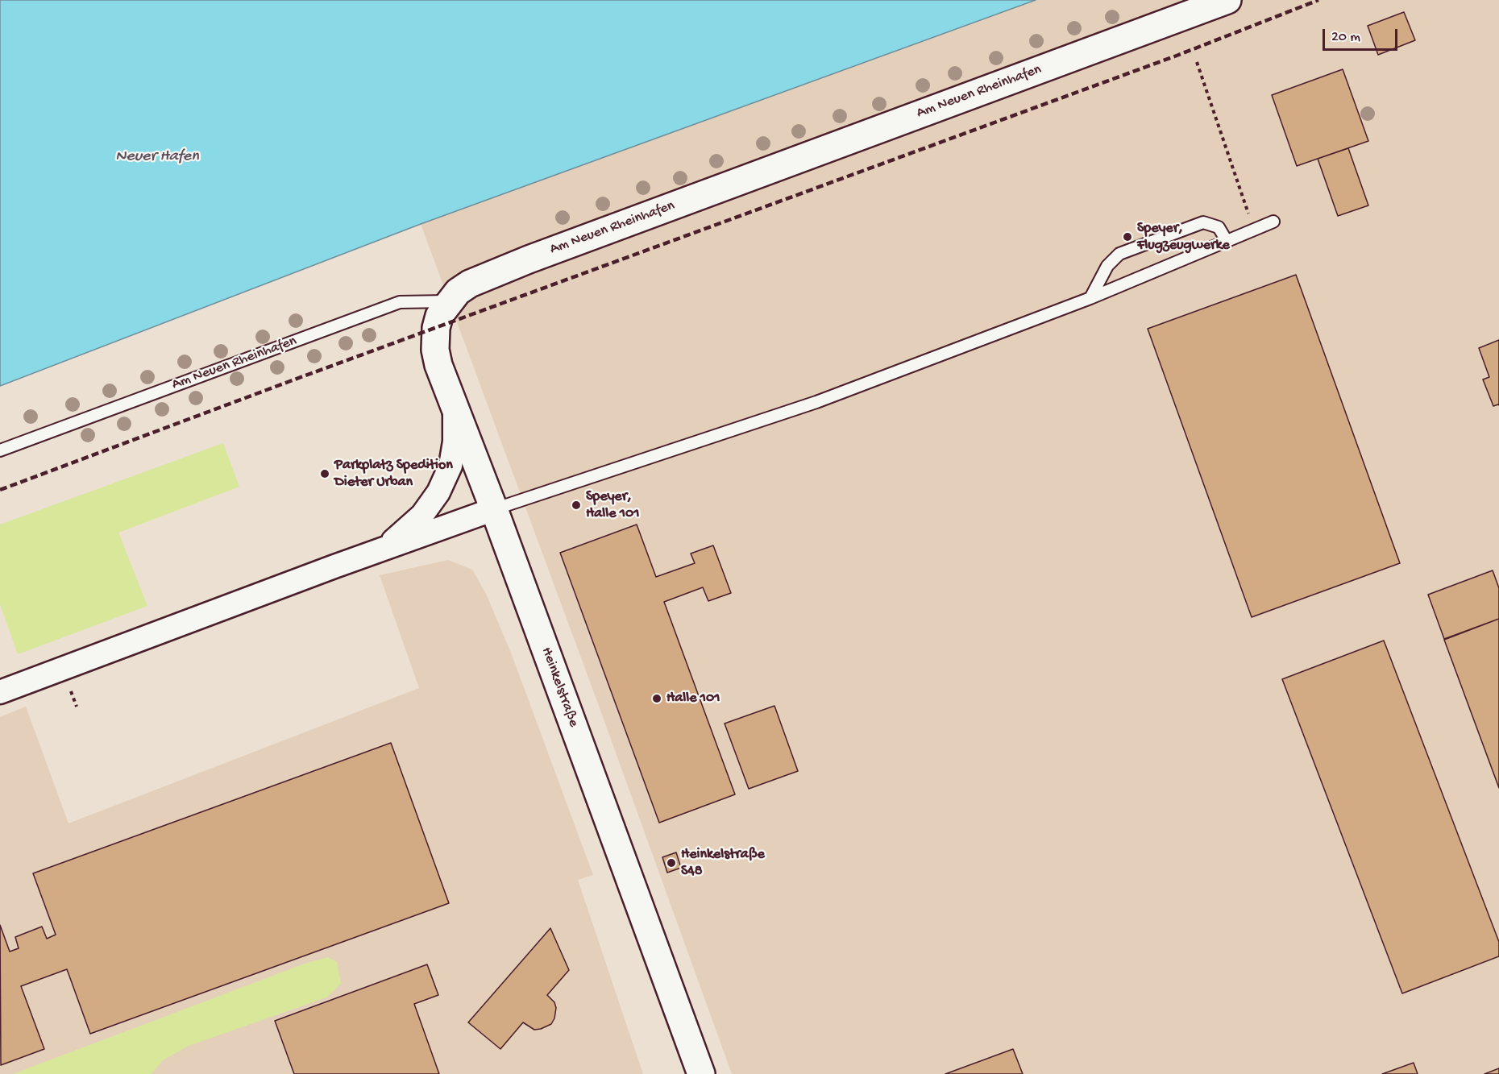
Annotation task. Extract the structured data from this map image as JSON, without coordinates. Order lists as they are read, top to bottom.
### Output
{
  "streets": {
    "street": ["Am Neuen Rheinhafen", "Heinkelstraße"]
  },
  "crossings": [
    ["Am Neuen Rheinhafen", "Heinkelstraße"]
  ],
  "water": ["Neuer Hafen"],
  "places": [
    "Speyer, Flugzeugwerke",
    "Parkplatz Spedition Dieter Urban",
    "Speyer, Halle 101",
    "Halle 101",
    "Heinkelstraße S48"
  ],
  "scale_bar": "20 m"
}
